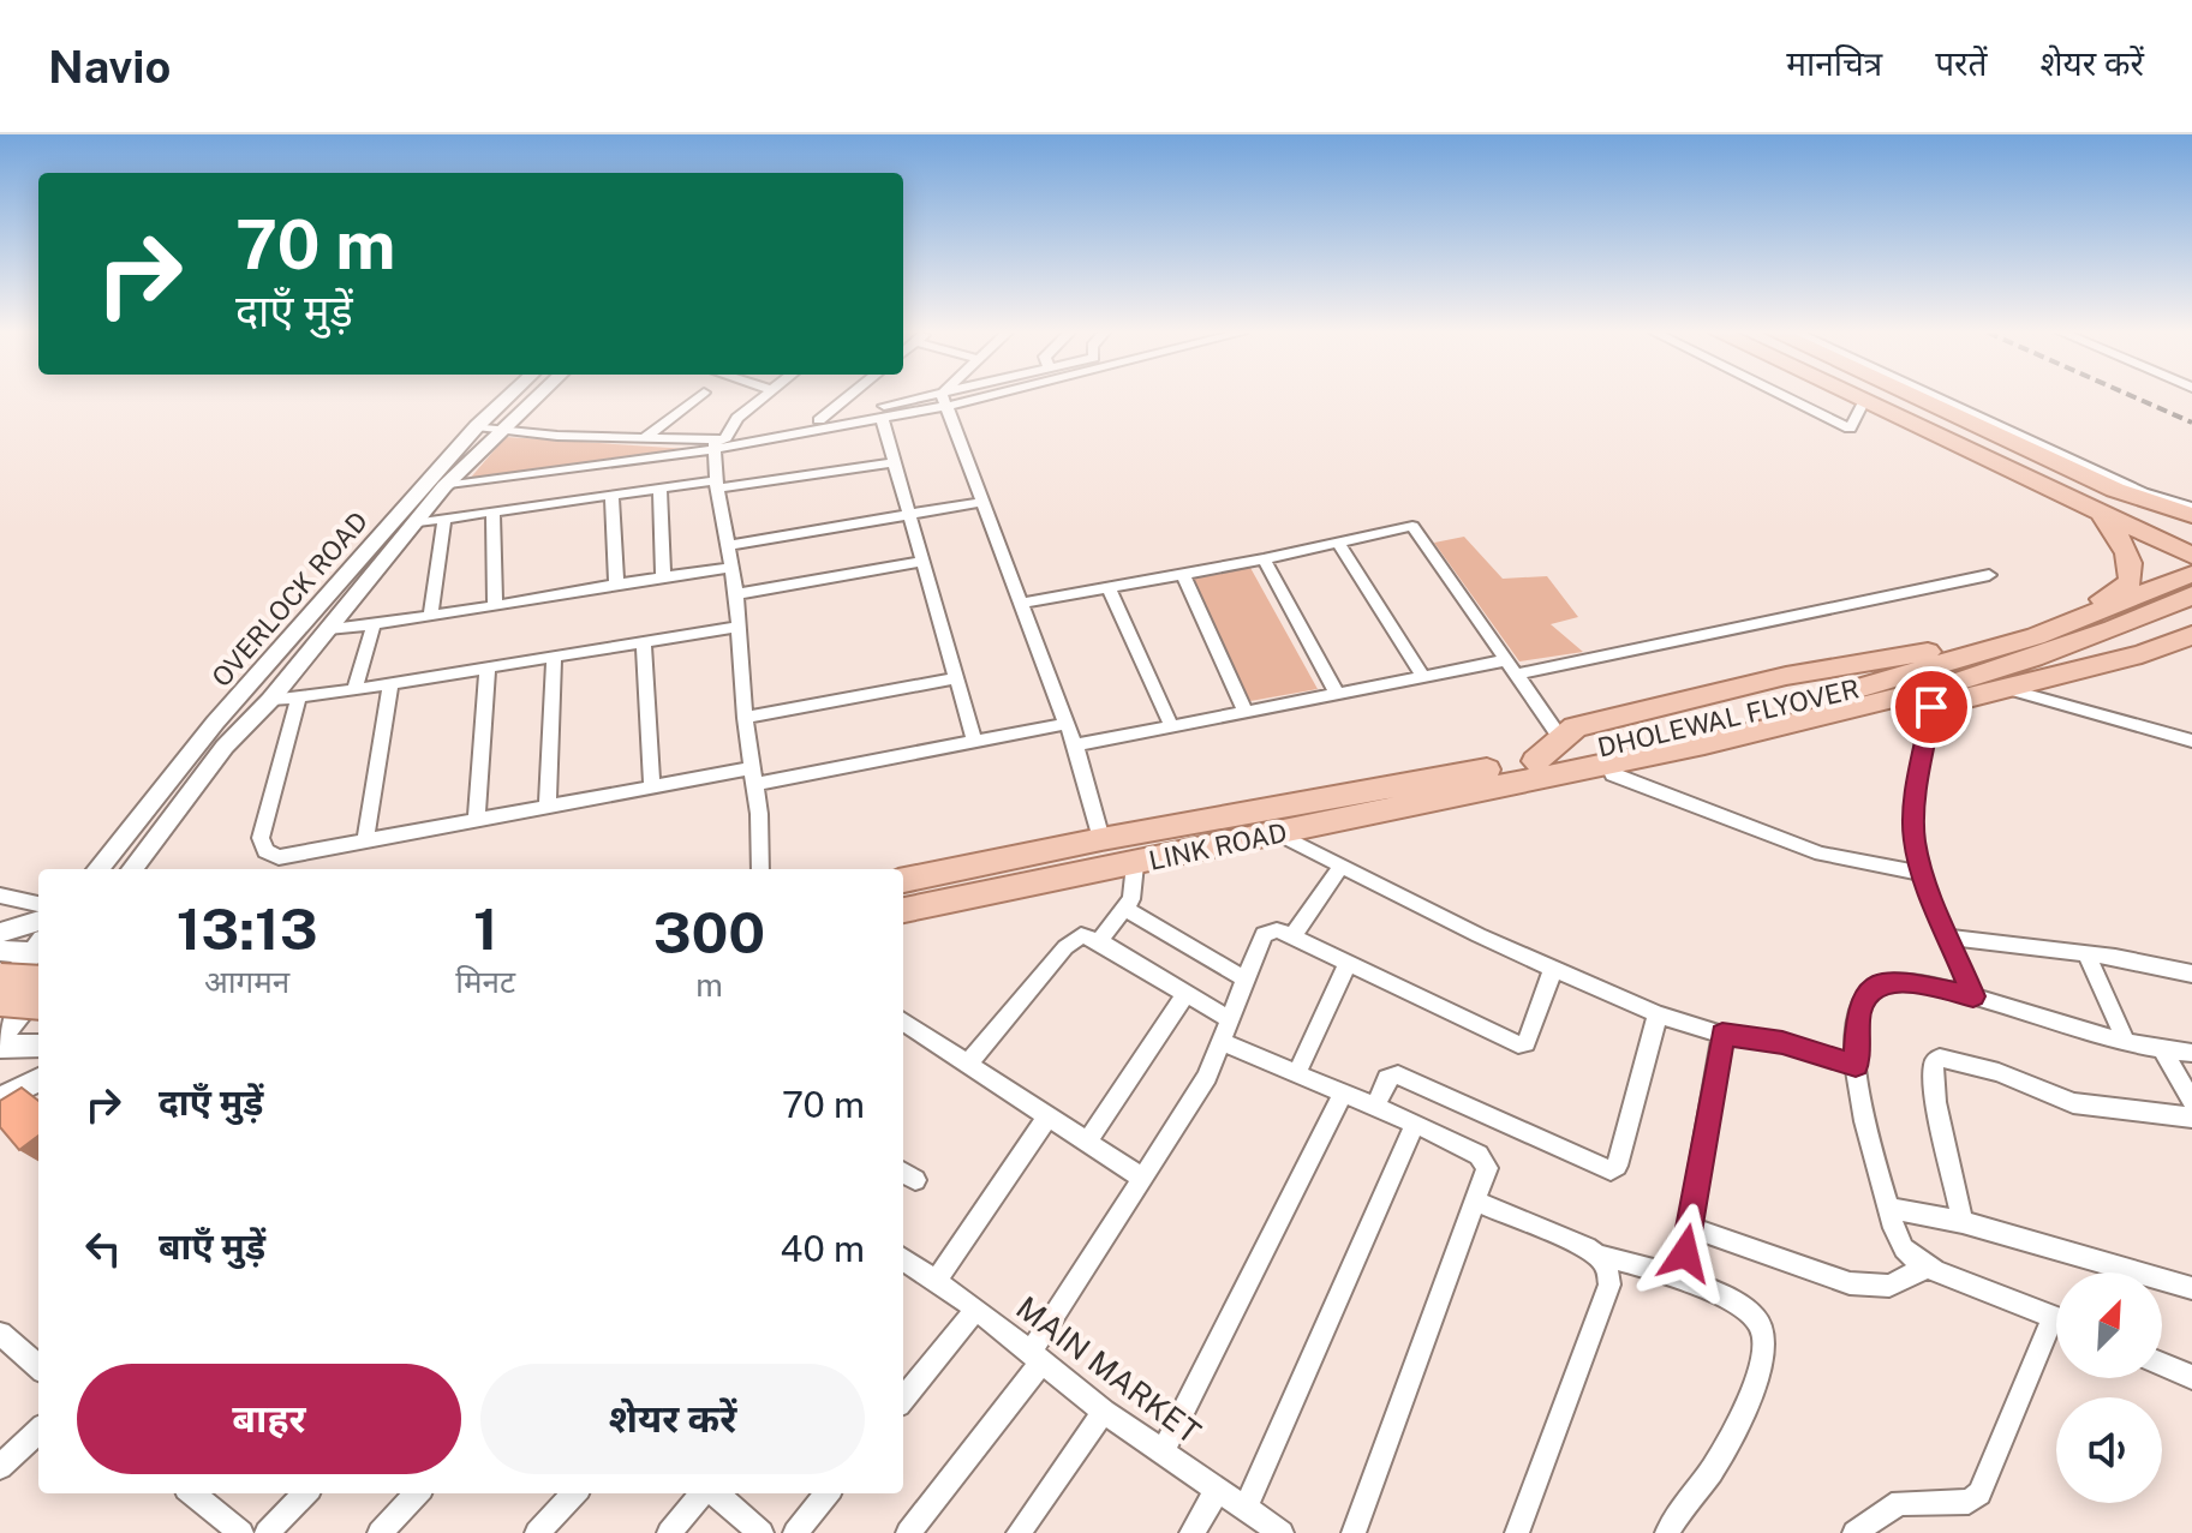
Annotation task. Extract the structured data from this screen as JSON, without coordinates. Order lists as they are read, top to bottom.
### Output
{
  "streets": {
    "main road": ["DHOLEWAL FLYOVER", "LINK ROAD"],
    "street": ["OVERLOCK ROAD", "MAIN MARKET"]
  },
  "crossings": [
    ["DHOLEWAL FLYOVER", "LINK ROAD"]
  ],
  "north": "top right",
  "page": {
    "header": "Navio",
    "nav": ["मानचित्र", "परतें", "शेयर करें"],
    "turn": ["70 m", "दाएँ मुड़ें"],
    "eta": [
      "13:13",
      "आगमन",
      "1",
      "मिनट",
      "300",
      "m"
    ],
    "list": [
      {
        "name": "दाएँ मुड़ें",
        "value": "70 m"
      },
      {
        "name": "बाएँ मुड़ें",
        "value": "40 m"
      }
    ],
    "buttons": ["बाहर", "शेयर करें"]
  }
}
